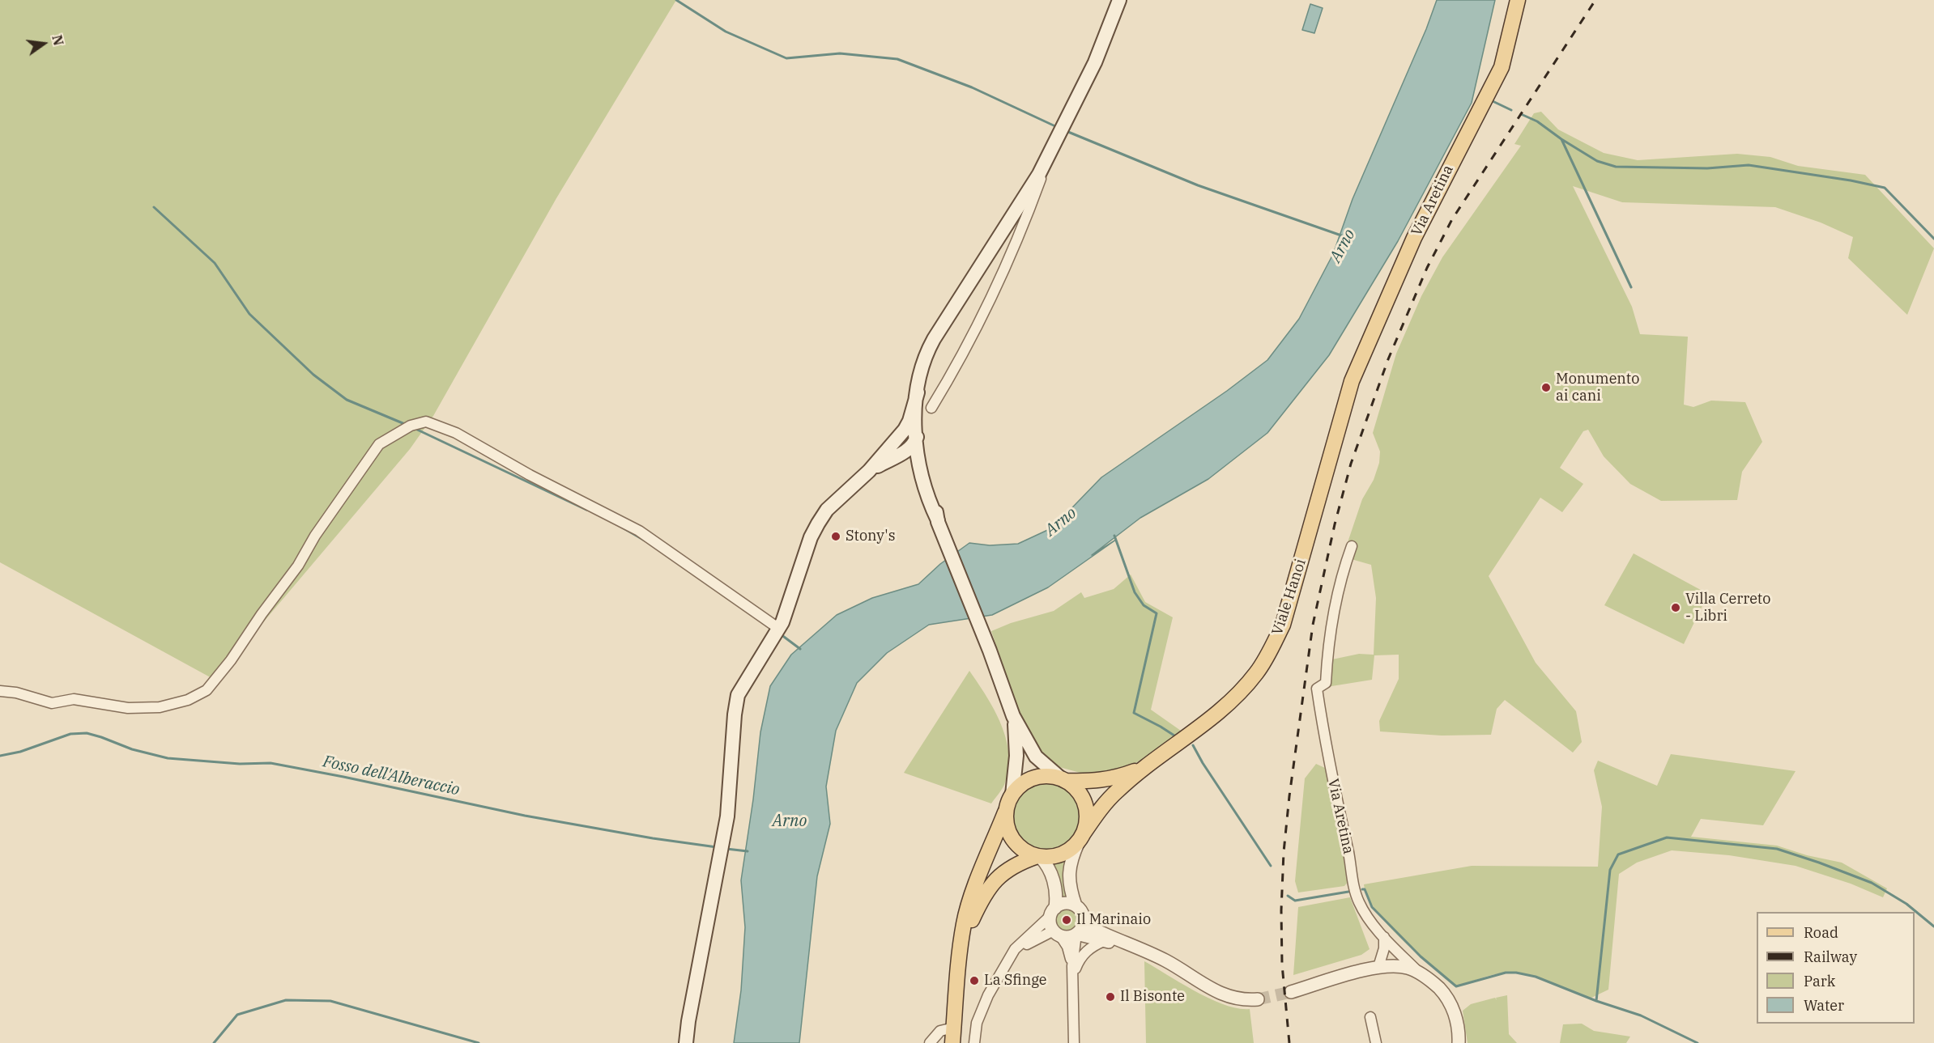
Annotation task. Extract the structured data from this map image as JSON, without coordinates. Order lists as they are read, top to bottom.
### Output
{
  "streets": {
    "main road": ["Via Aretina", "Viale Hanoi"]
  },
  "crossings": [
    ["Via Aretina", "Viale Hanoi"]
  ],
  "water": ["Arno", "Fosso dell'Alberaccio"],
  "places": [
    "Monumento ai cani",
    "Stony's",
    "Villa Cerreto - Libri",
    "Il Marinaio",
    "La Sfinge",
    "Il Bisonte"
  ],
  "legend": [
    "Road",
    "Railway",
    "Park",
    "Water"
  ],
  "north": "right"
}
